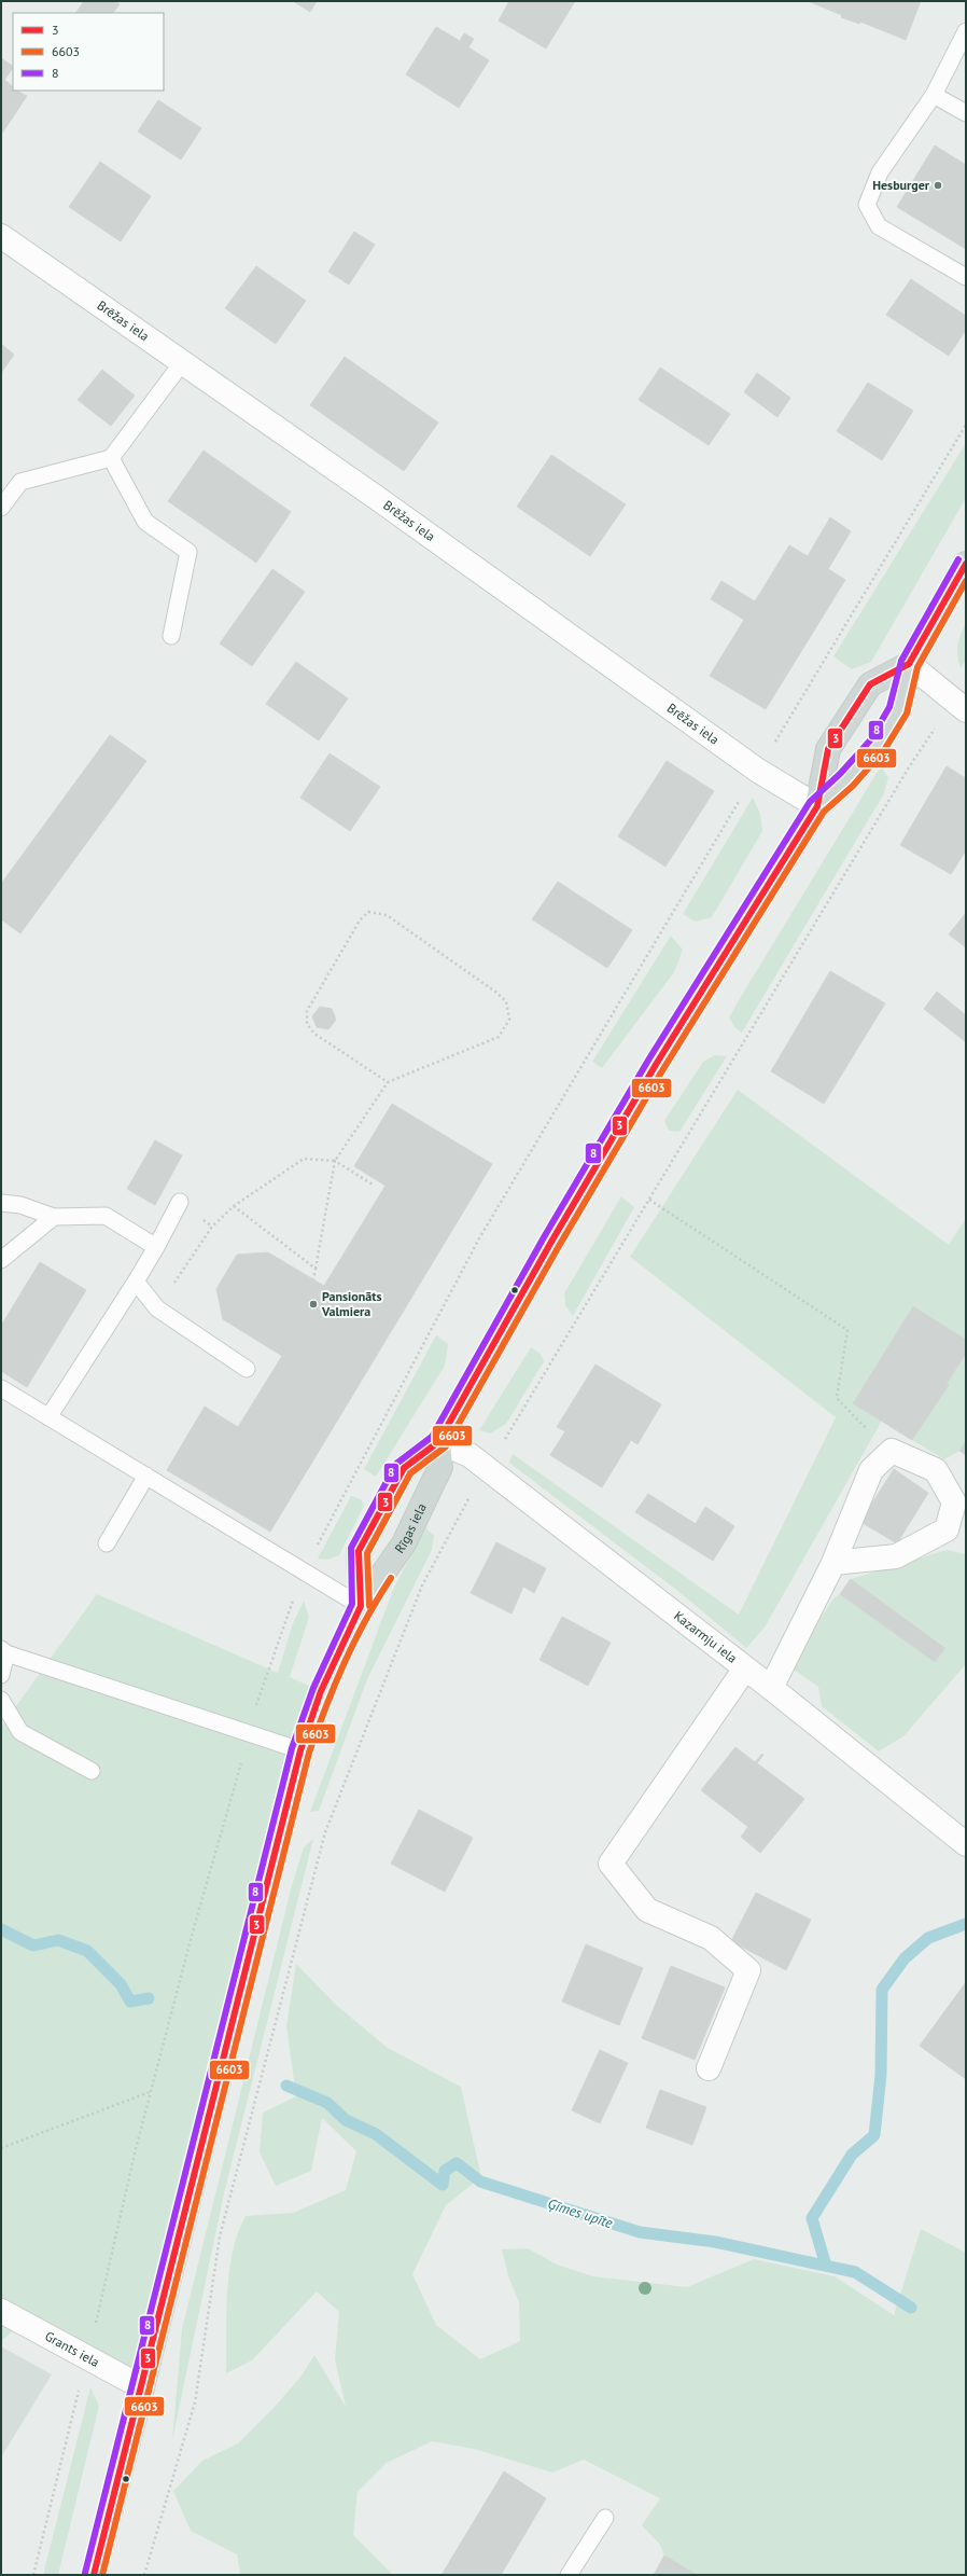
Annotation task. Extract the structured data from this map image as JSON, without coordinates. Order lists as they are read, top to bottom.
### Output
{
  "streets": {
    "main road": ["Rīgas iela"],
    "street": ["Brēžas iela", "Kazarmju iela", "Grants iela"]
  },
  "crossings": [
    ["Brēžas iela", "Rīgas iela"],
    ["Rīgas iela", "Kazarmju iela"],
    ["Rīgas iela", "Grants iela"]
  ],
  "water": ["Ģīmes upīte"],
  "places": ["Hesburger", "Pansionāts Valmiera"],
  "lines": ["transit line 8", "transit line 3", "transit line 6603"],
  "legend": ["3", "6603", "8"]
}
